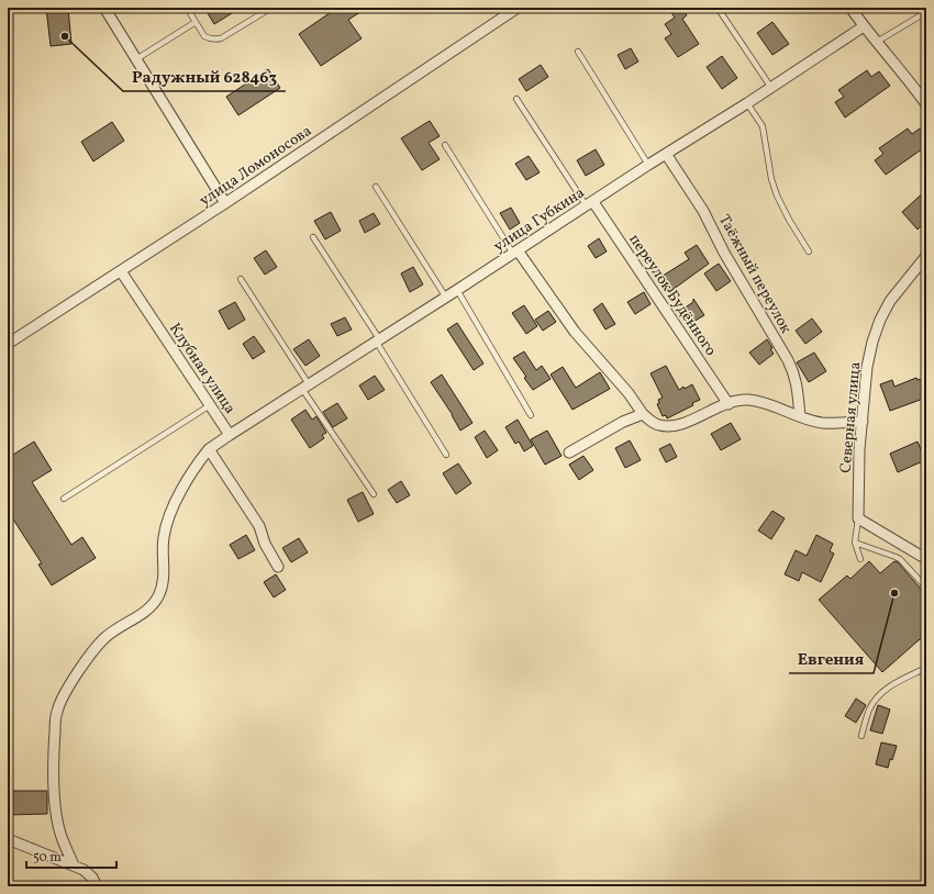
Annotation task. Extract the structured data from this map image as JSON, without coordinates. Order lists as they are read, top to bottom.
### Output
{
  "streets": {
    "street": [
      "улица Ломоносова",
      "улица Губкина",
      "Таёжный переулок",
      "переулок Будённого",
      "Клубная улица",
      "Северная улица"
    ]
  },
  "crossings": [
    ["улица Ломоносова", "Клубная улица"],
    ["улица Губкина", "Таёжный переулок"],
    ["улица Губкина", "переулок Будённого"],
    ["улица Губкина", "Клубная улица"]
  ],
  "places": ["Радужный 628463", "Евгения"],
  "scale_bar": "50 m"
}
